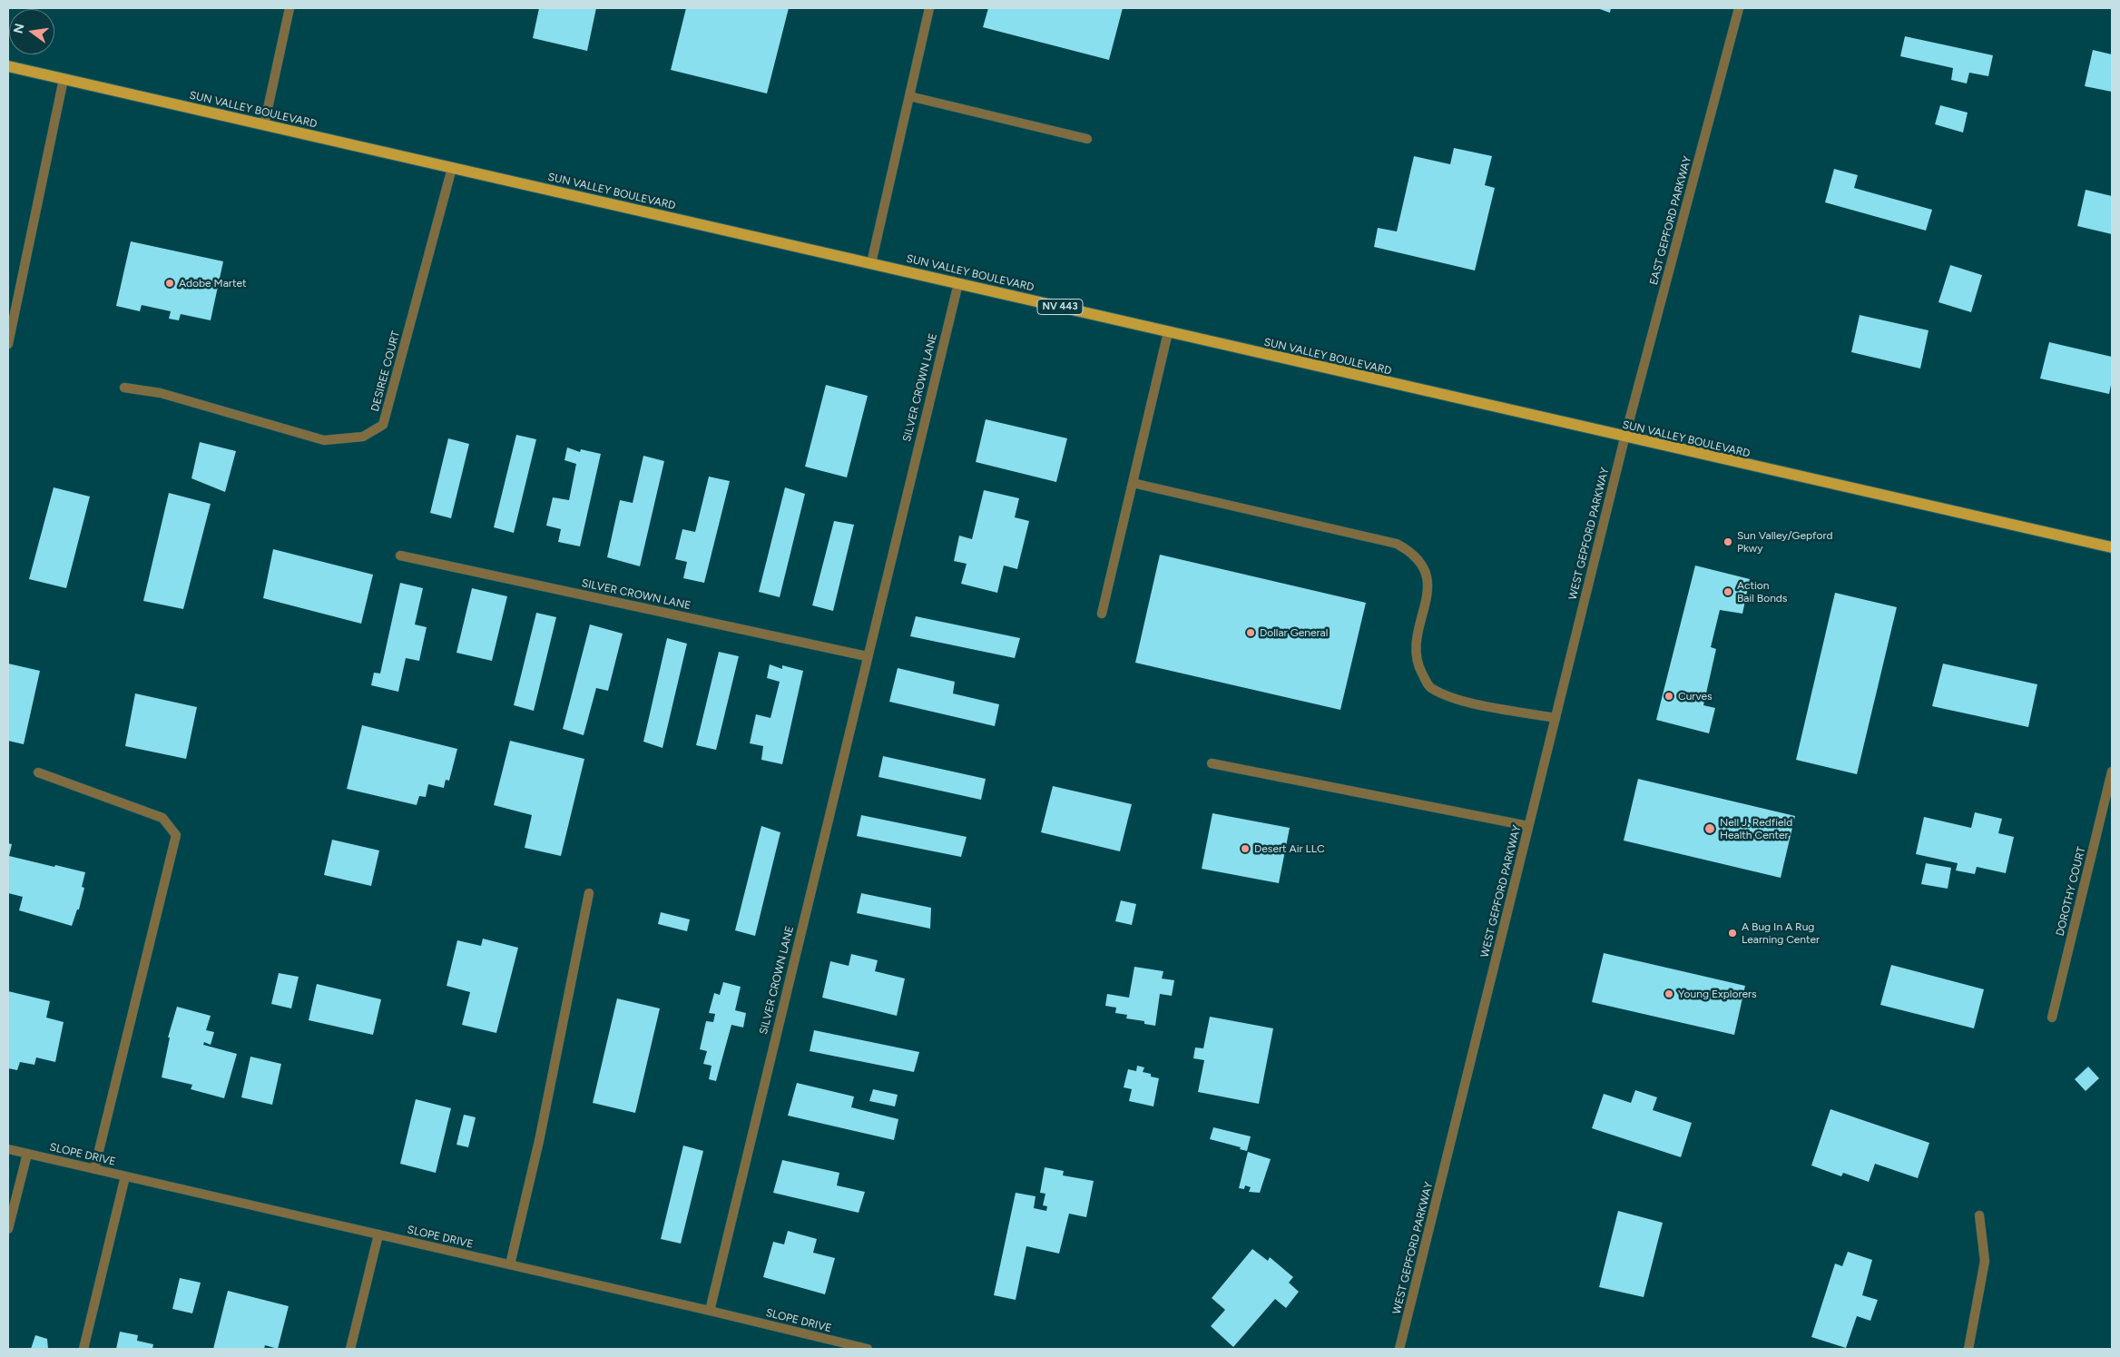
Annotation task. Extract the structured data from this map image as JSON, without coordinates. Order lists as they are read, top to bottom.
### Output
{
  "streets": {
    "main road": ["SUN VALLEY BOULEVARD", "NV 443"],
    "street": [
      "EAST GEPFORD PARKWAY",
      "DESIREE COURT",
      "SILVER CROWN LANE",
      "WEST GEPFORD PARKWAY",
      "DOROTHY COURT",
      "SLOPE DRIVE"
    ]
  },
  "crossings": [
    ["SUN VALLEY BOULEVARD", "EAST GEPFORD PARKWAY"],
    ["SUN VALLEY BOULEVARD", "DESIREE COURT"],
    ["SUN VALLEY BOULEVARD", "SILVER CROWN LANE"],
    ["SUN VALLEY BOULEVARD", "WEST GEPFORD PARKWAY"],
    ["EAST GEPFORD PARKWAY", "WEST GEPFORD PARKWAY"],
    ["SILVER CROWN LANE", "SLOPE DRIVE"]
  ],
  "places": [
    "Adobe Martet",
    "Sun Valley/Gepford Pkwy",
    "Action Bail Bonds",
    "Dollar General",
    "Curves",
    "Nell J. Redfield Health Center",
    "Desert Air LLC",
    "A Bug In A Rug Learning Center",
    "Young Explorers"
  ],
  "north": "left"
}
